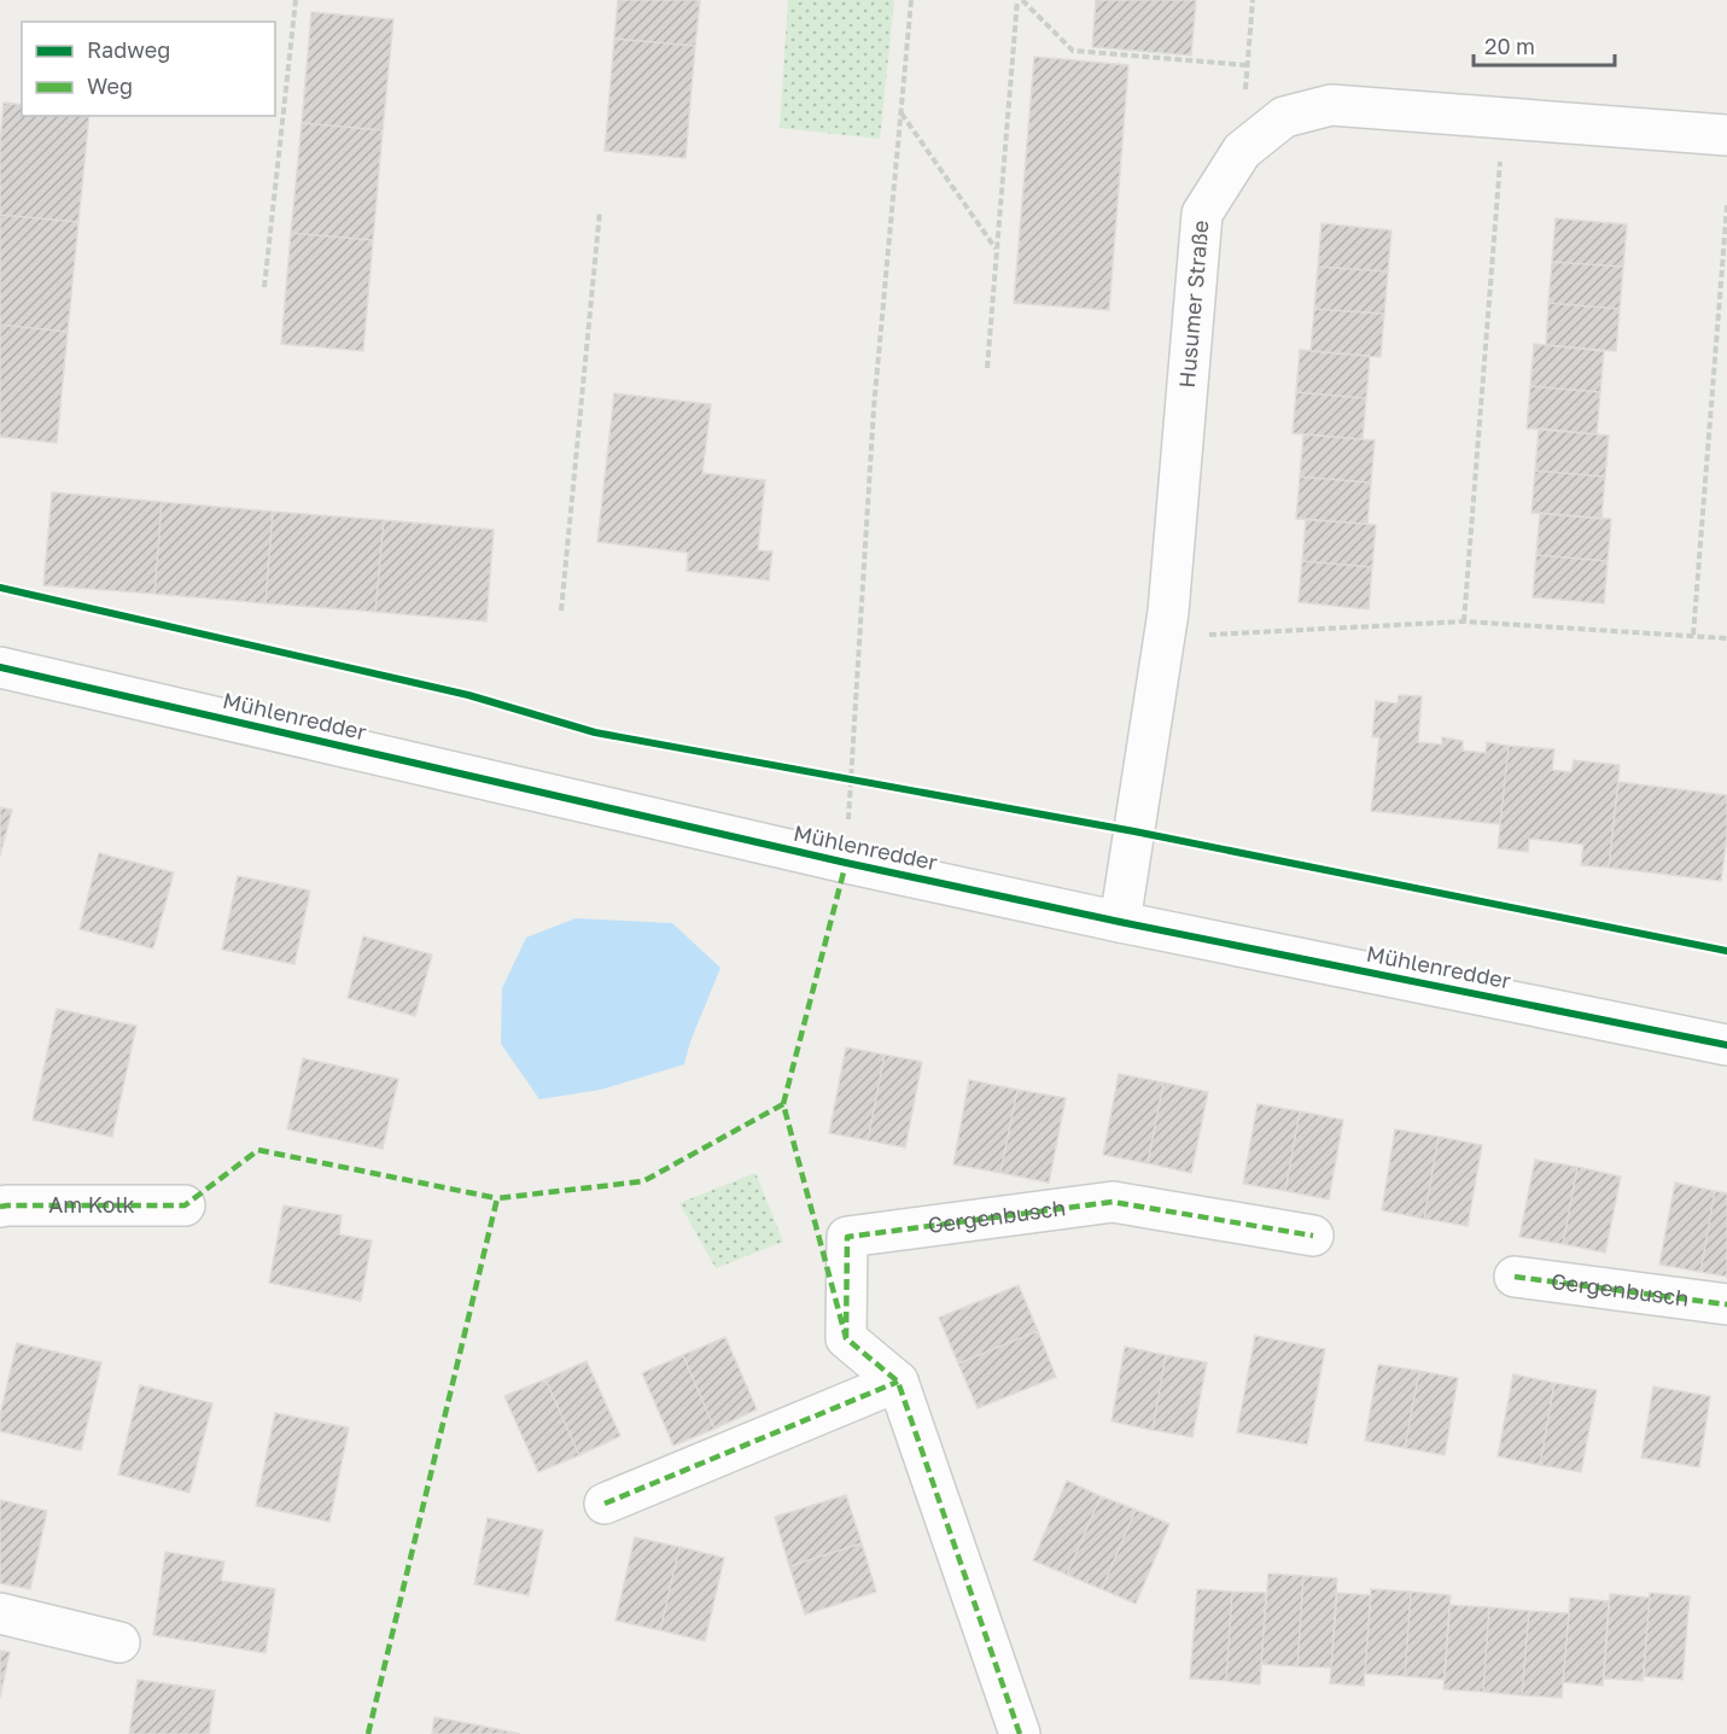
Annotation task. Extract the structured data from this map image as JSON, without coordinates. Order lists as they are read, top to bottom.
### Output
{
  "streets": {
    "street": [
      "Husumer Straße",
      "Mühlenredder",
      "Am Kolk",
      "Gergenbusch"
    ]
  },
  "crossings": [
    ["Husumer Straße", "Mühlenredder"]
  ],
  "legend": ["Radweg", "Weg"],
  "scale_bar": "20 m"
}
